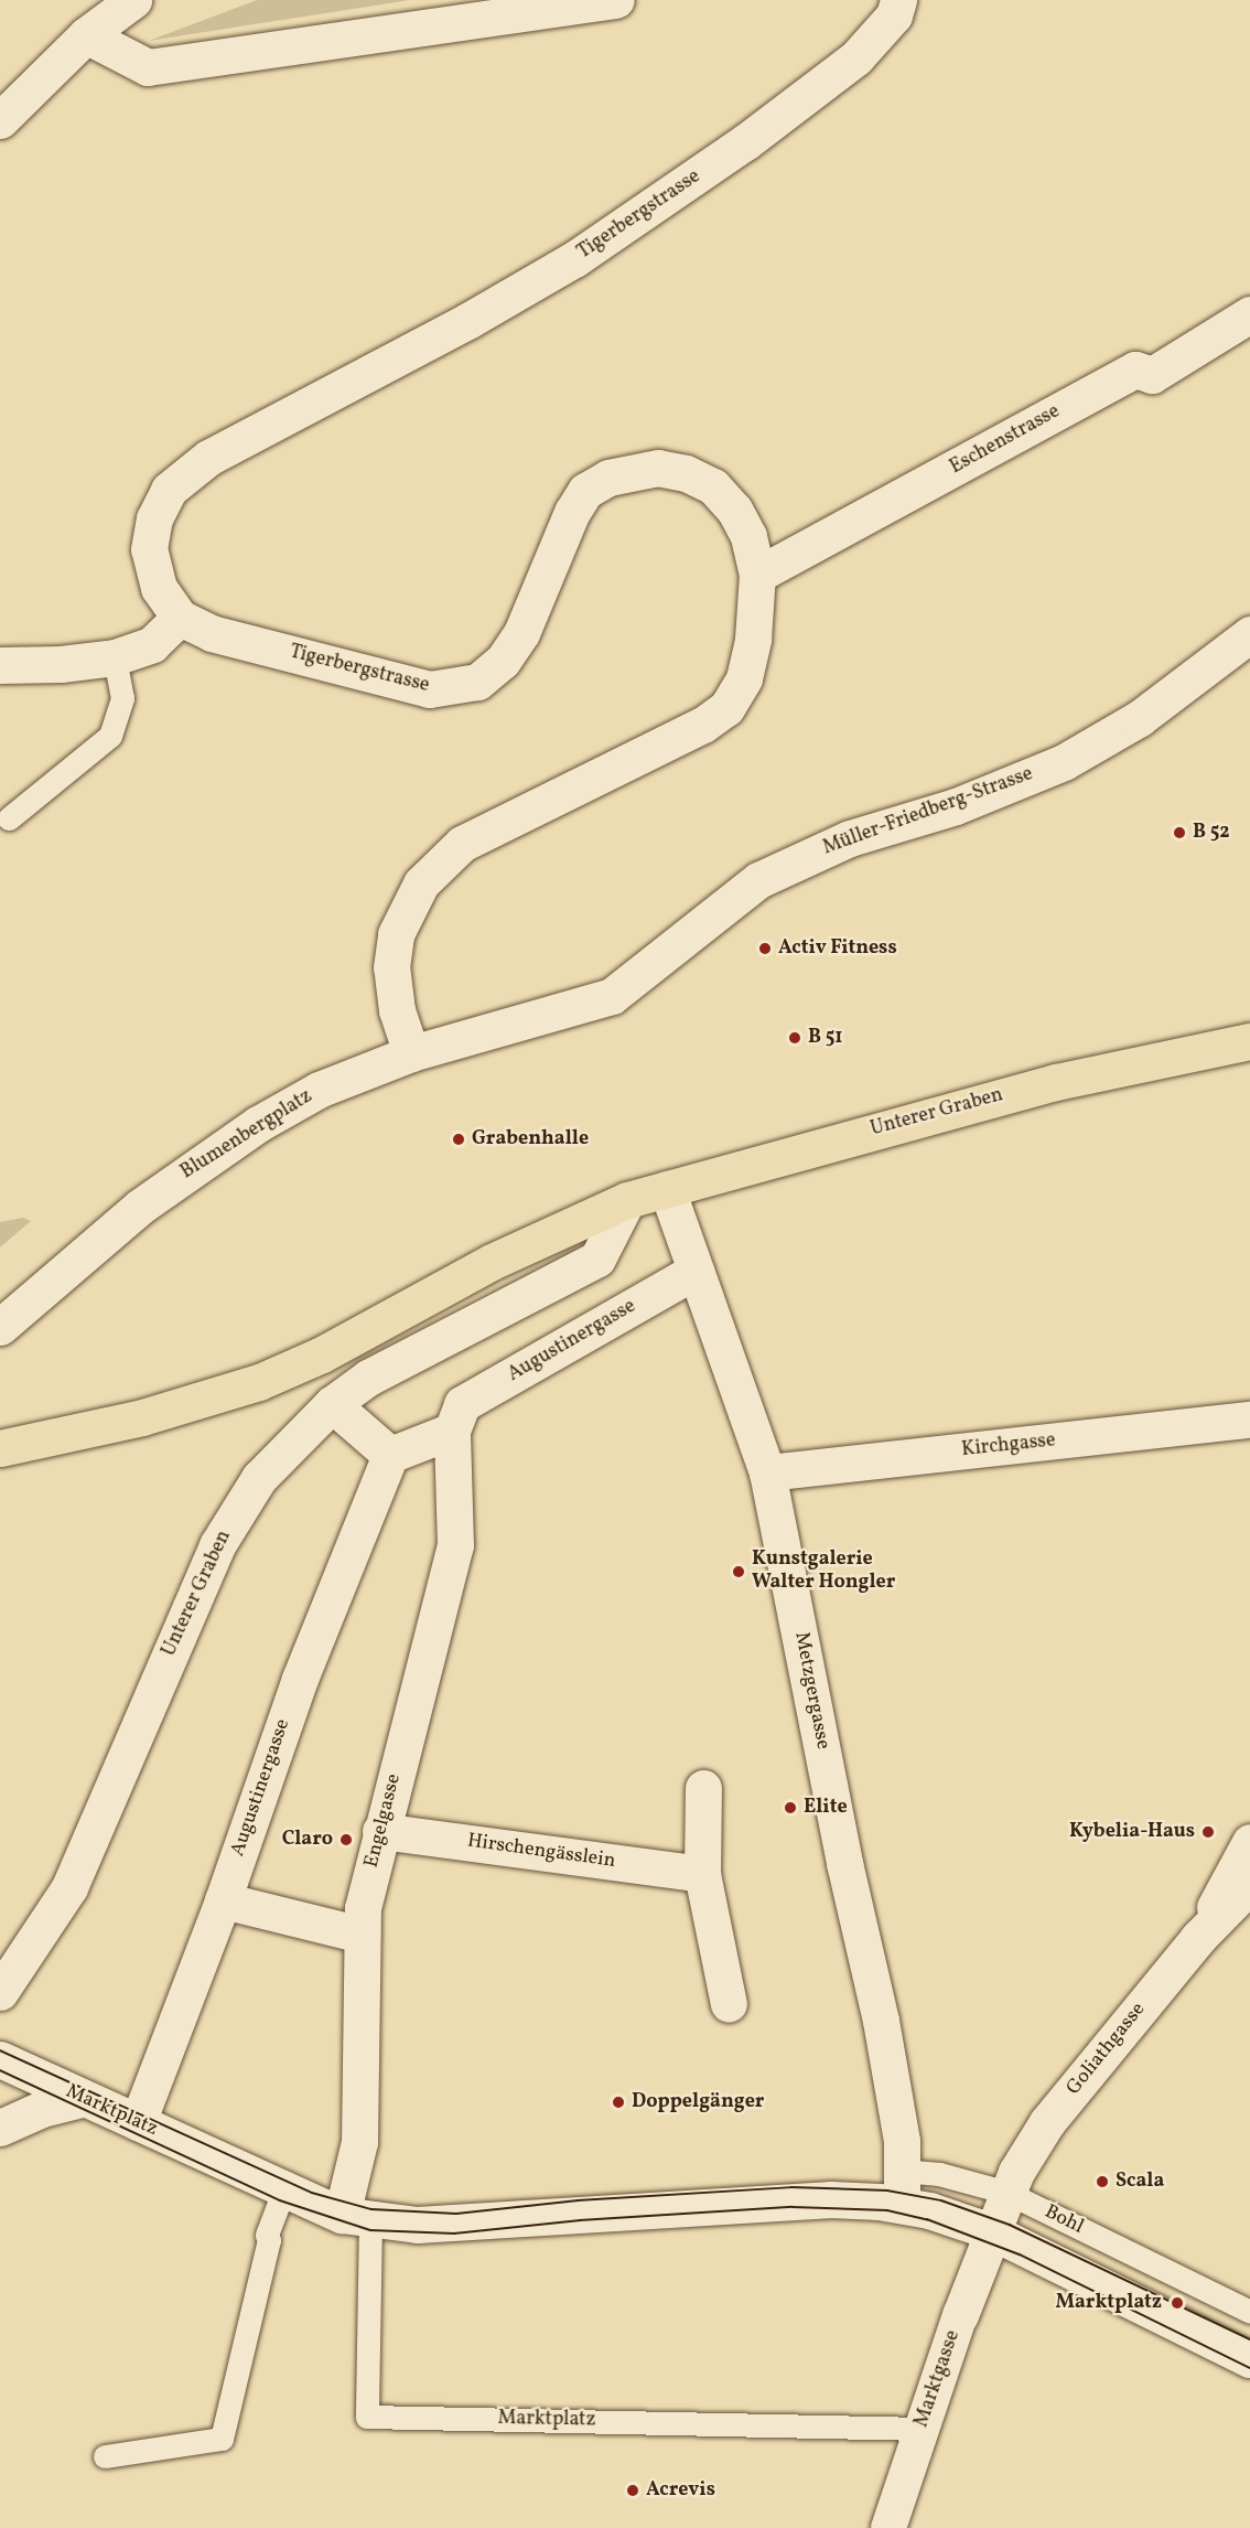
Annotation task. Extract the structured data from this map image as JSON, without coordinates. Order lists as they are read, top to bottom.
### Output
{
  "streets": {
    "main road": ["Unterer Graben"],
    "street": [
      "Tigerbergstrasse",
      "Eschenstrasse",
      "Müller-Friedberg-Strasse",
      "Blumenbergplatz",
      "Augustinergasse",
      "Kirchgasse",
      "Metzgergasse",
      "Engelgasse",
      "Hirschengässlein",
      "Goliathgasse",
      "Marktplatz",
      "Bohl",
      "Marktgasse"
    ]
  },
  "crossings": [
    ["Tigerbergstrasse", "Eschenstrasse"],
    ["Tigerbergstrasse", "Blumenbergplatz"],
    ["Müller-Friedberg-Strasse", "Blumenbergplatz"],
    ["Unterer Graben", "Metzgergasse"],
    ["Augustinergasse", "Metzgergasse"],
    ["Augustinergasse", "Engelgasse"],
    ["Augustinergasse", "Marktplatz"],
    ["Kirchgasse", "Metzgergasse"],
    ["Metzgergasse", "Marktplatz"],
    ["Metzgergasse", "Bohl"],
    ["Engelgasse", "Hirschengässlein"],
    ["Engelgasse", "Marktplatz"],
    ["Goliathgasse", "Marktplatz"],
    ["Goliathgasse", "Bohl"],
    ["Goliathgasse", "Marktgasse"],
    ["Marktplatz", "Bohl"],
    ["Marktplatz", "Marktgasse"],
    ["Bohl", "Marktgasse"]
  ],
  "places": [
    "B 52",
    "Activ Fitness",
    "B 51",
    "Grabenhalle",
    "Kunstgalerie Walter Hongler",
    "Elite",
    "Kybelia-Haus",
    "Claro",
    "Doppelgänger",
    "Scala",
    "Marktplatz",
    "Acrevis"
  ]
}
